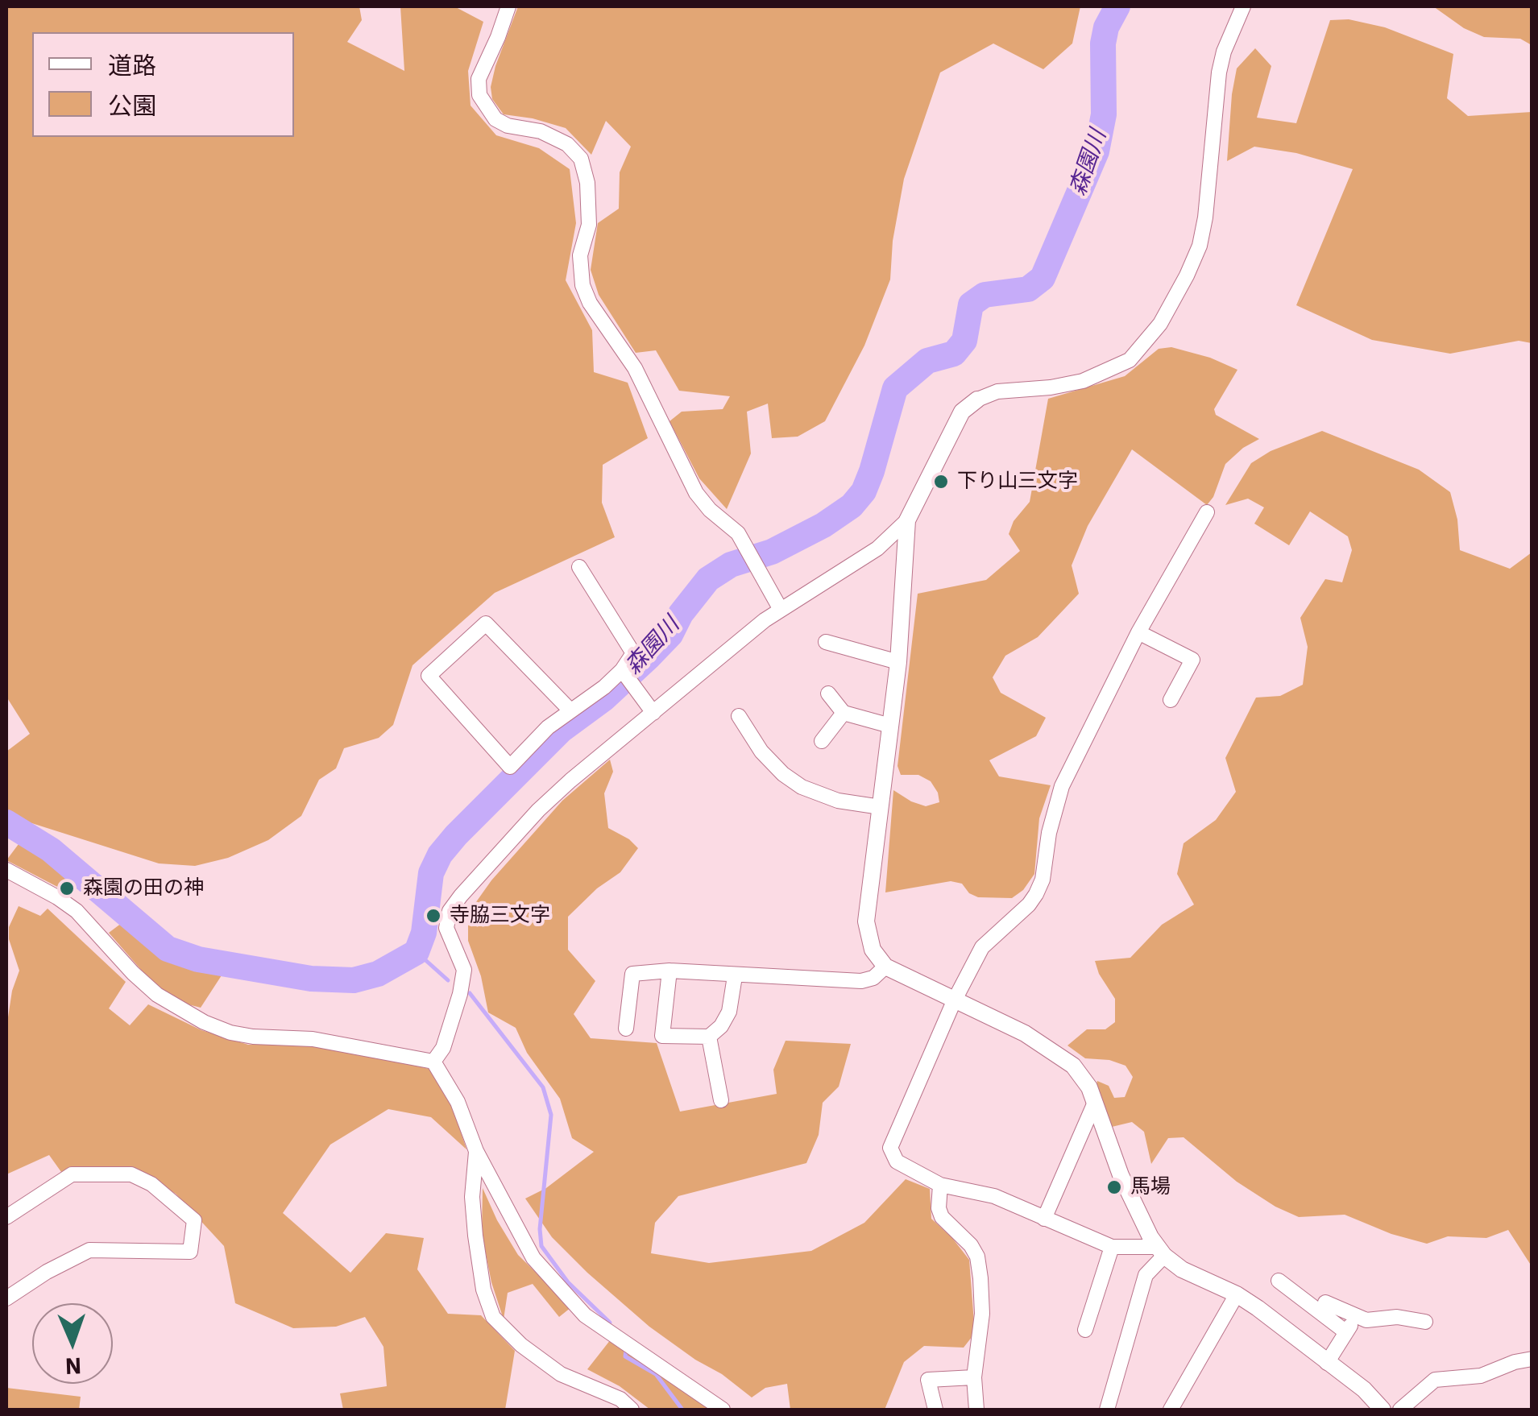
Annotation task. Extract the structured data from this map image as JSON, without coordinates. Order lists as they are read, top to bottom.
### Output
{
  "water": ["森園川"],
  "places": [
    "下り山三文字",
    "森園の田の神",
    "寺脇三文字",
    "馬場"
  ],
  "legend": ["道路", "公園"],
  "north": "bottom"
}
